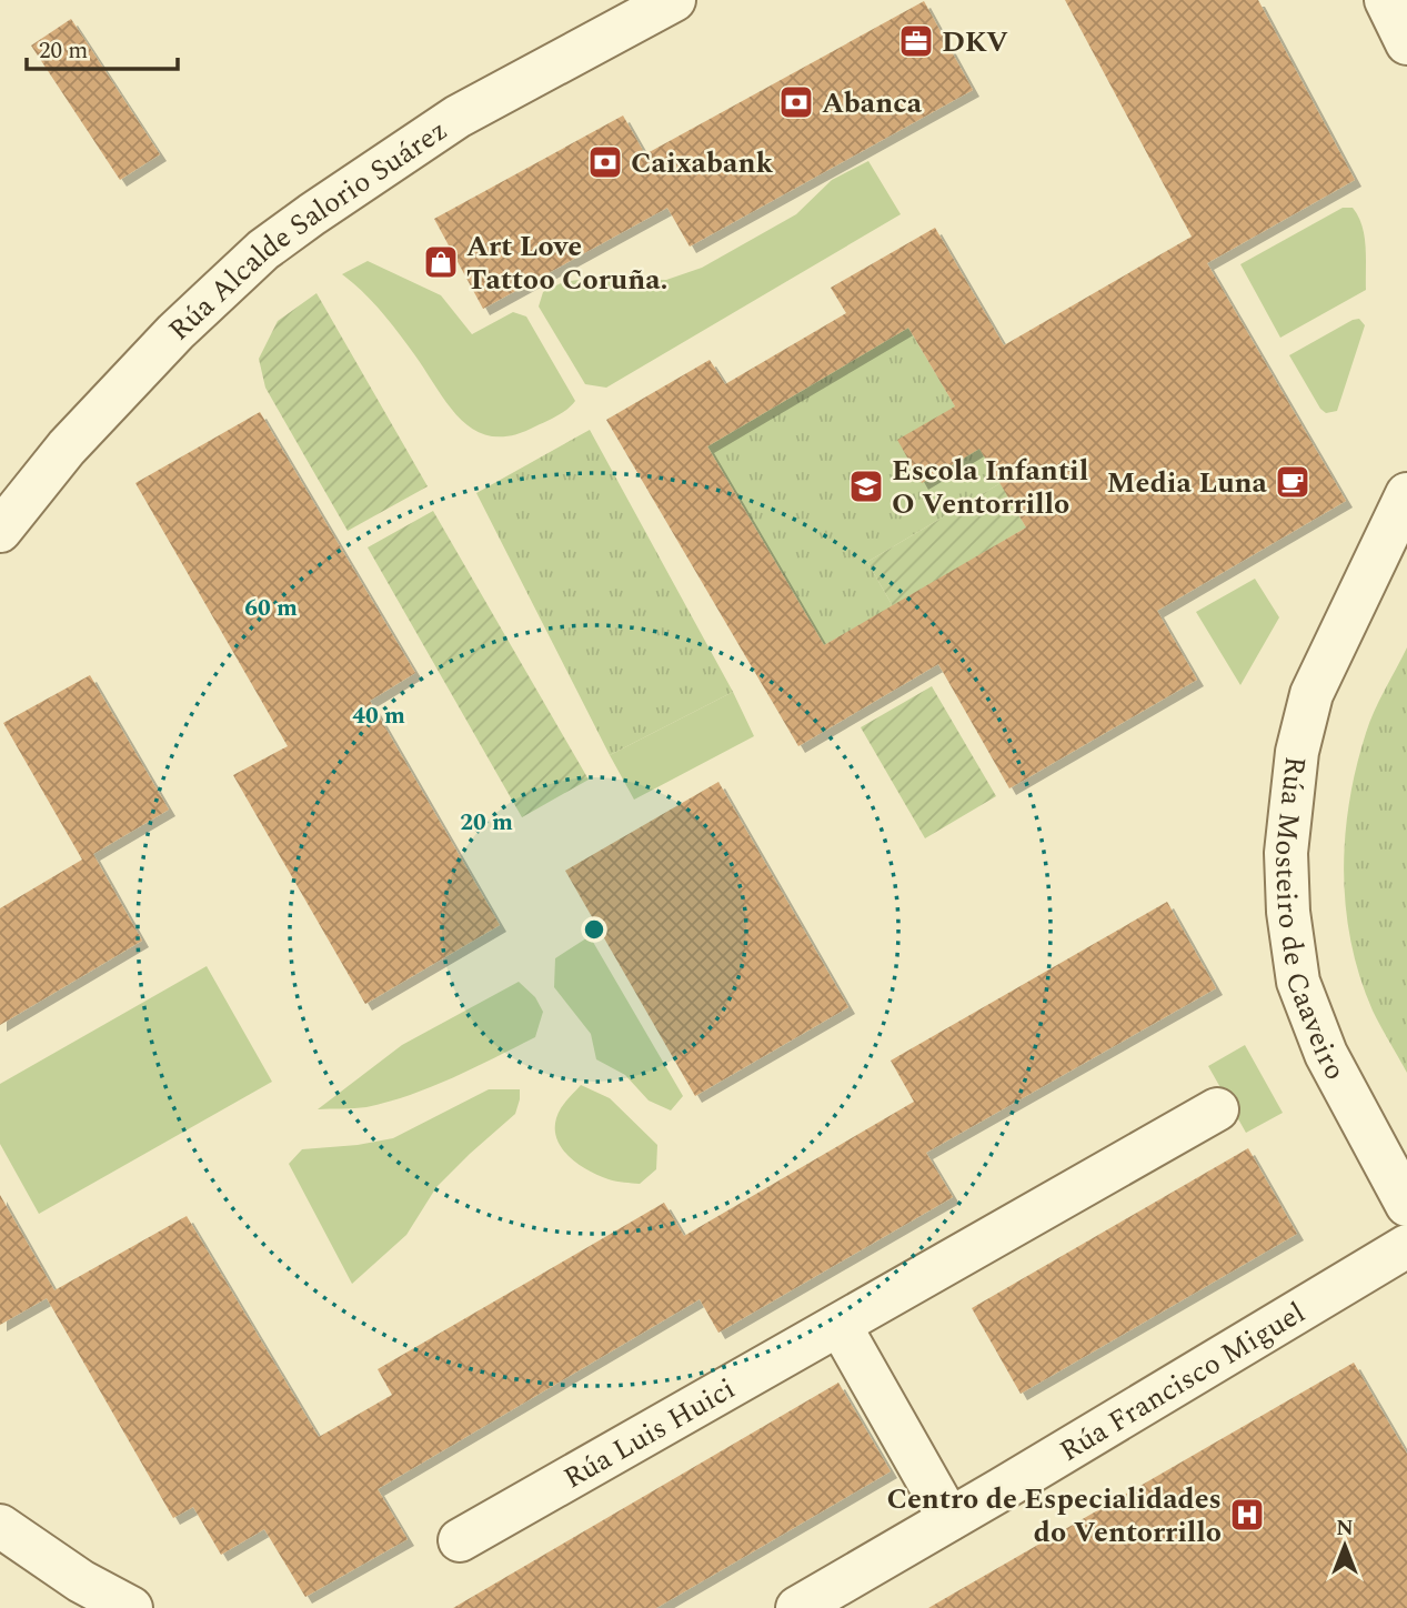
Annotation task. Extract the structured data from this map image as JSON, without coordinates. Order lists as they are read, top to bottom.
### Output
{
  "streets": {
    "street": [
      "Rúa Alcalde Salorio Suárez",
      "Rúa Mosteiro de Caaveiro",
      "Rúa Francisco Miguel",
      "Rúa Luis Huici"
    ]
  },
  "places": {
    "office": ["DKV"],
    "bank": ["Abanca", "Caixabank"],
    "shop": ["Art Love Tattoo Coruña."],
    "cafe": ["Media Luna"],
    "school or university": ["Escola Infantil O Ventorrillo"],
    "hospital": ["Centro de Especialidades do Ventorrillo"]
  },
  "scale_bar": "20 m",
  "north": "top",
  "rings": ["60 m", "40 m", "20 m"]
}
